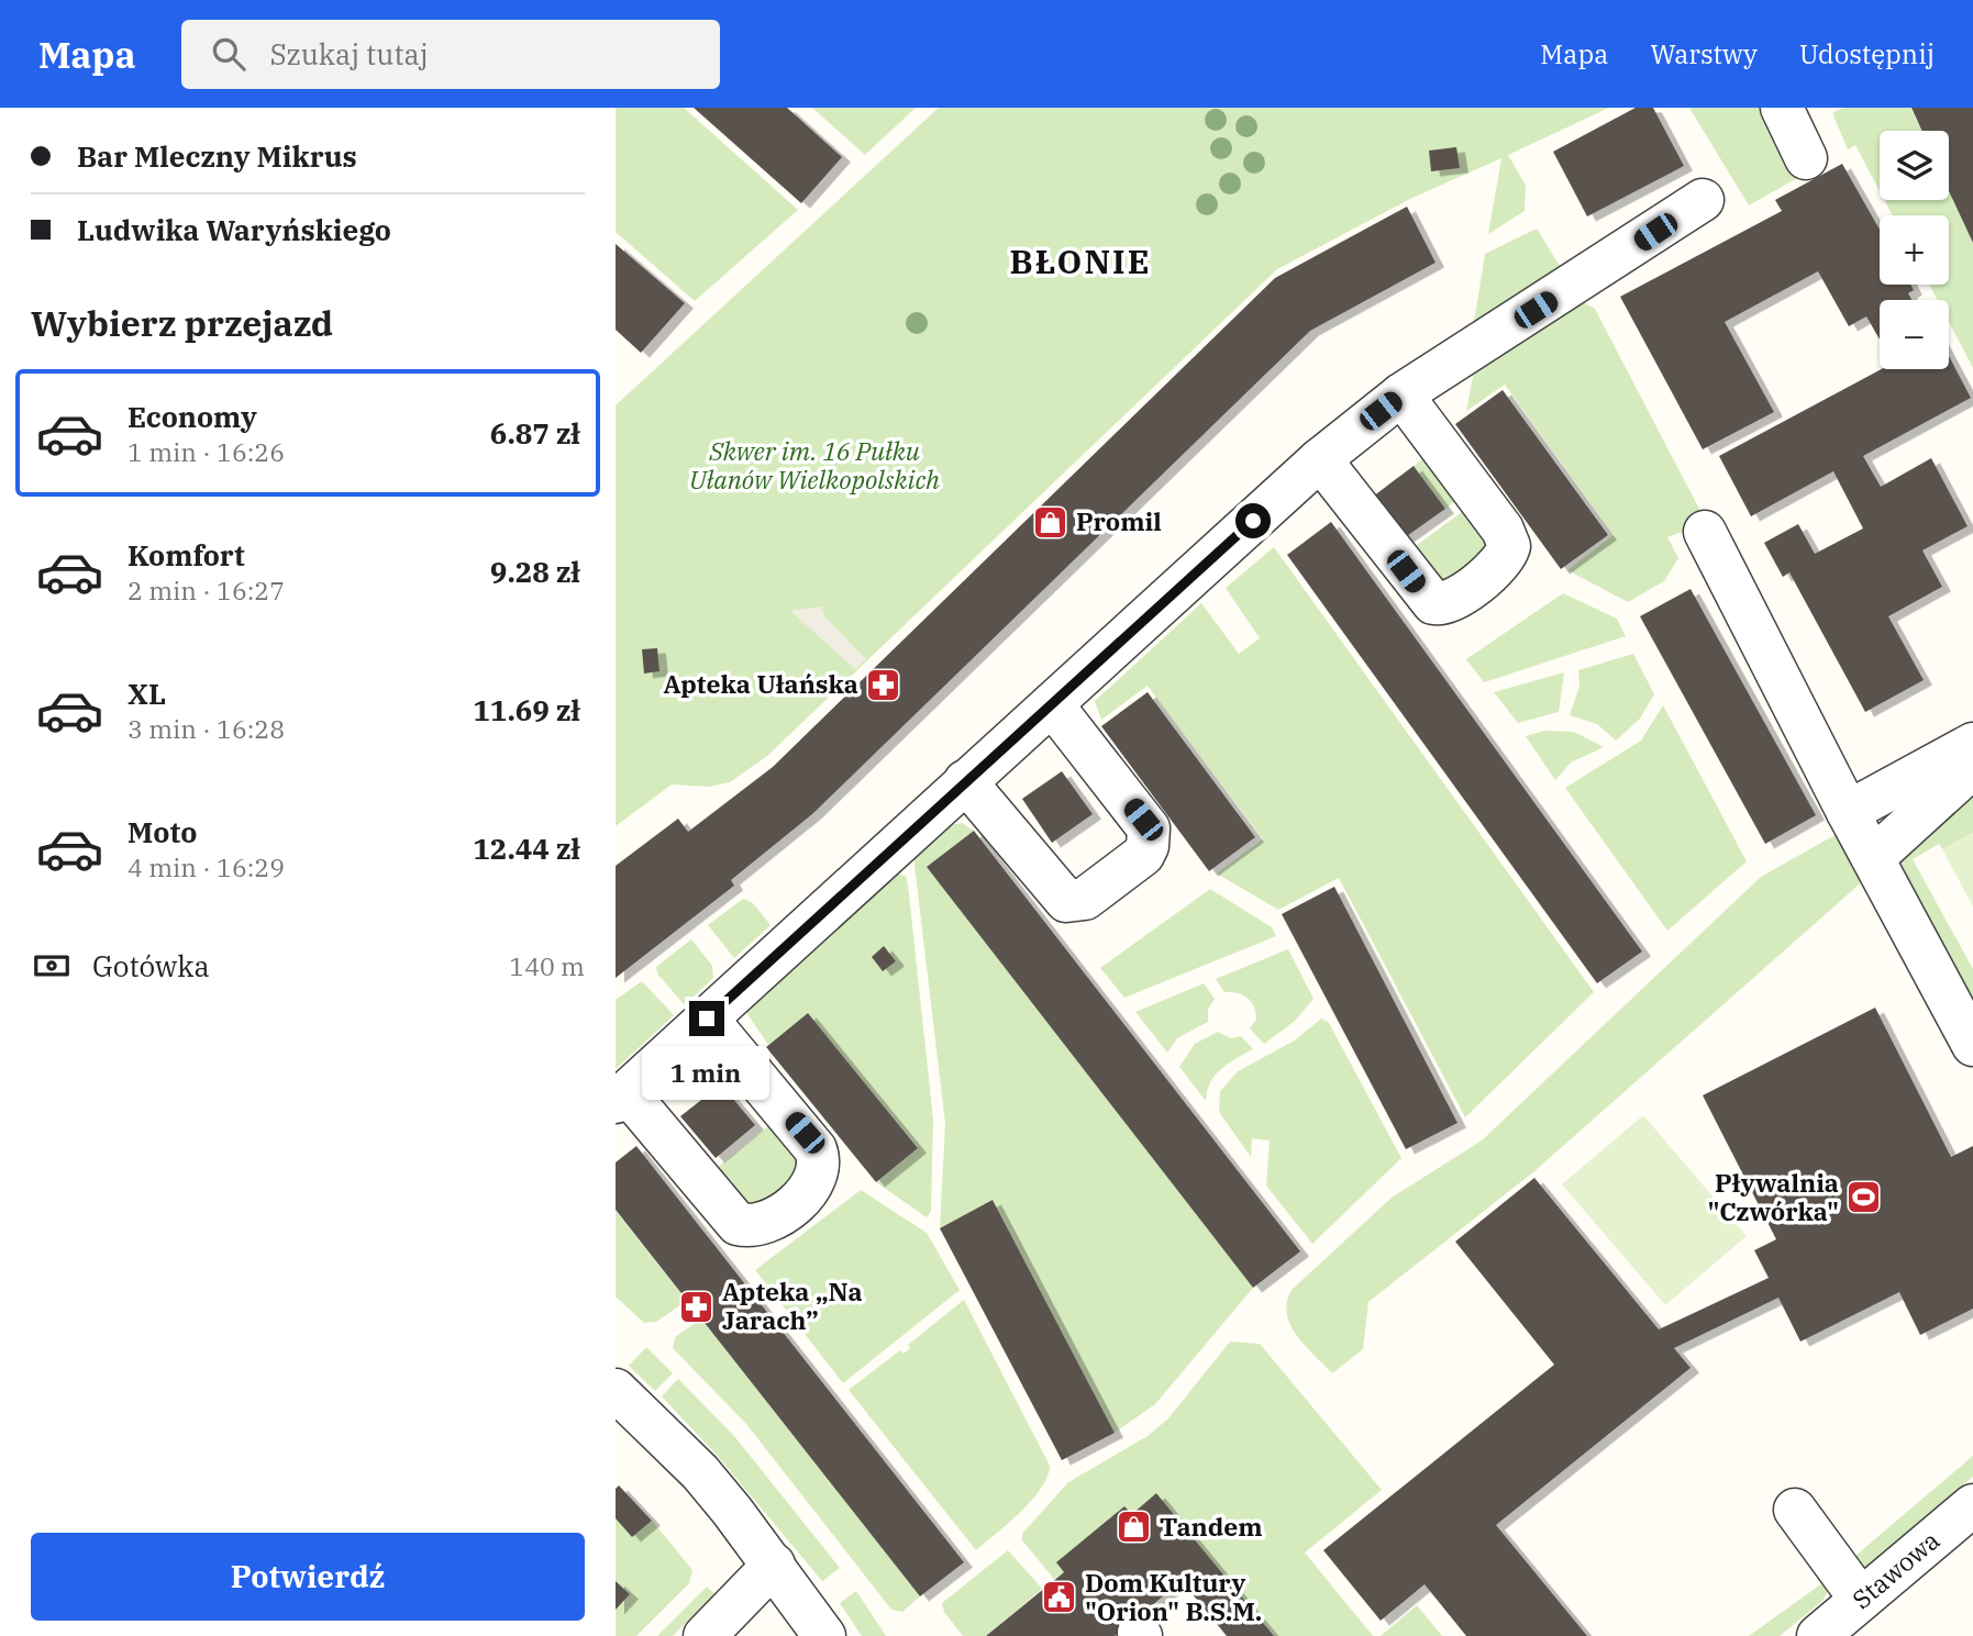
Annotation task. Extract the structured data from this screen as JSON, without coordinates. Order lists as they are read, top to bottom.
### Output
{
  "streets": {
    "street": ["Stawowa"]
  },
  "districts": ["BŁONIE"],
  "parks": ["Skwer im. 16 Pułku Ułanów Wielkopolskich"],
  "places": {
    "shop": ["Promil", "Tandem"],
    "pharmacy": ["Apteka Ułańska", "Apteka „Na Jarach”"],
    "sports": ["Pływalnia \"Czwórka\""],
    "public building": ["Dom Kultury \"Orion\" B.S.M."]
  },
  "page": {
    "header": "Mapa",
    "search": "Szukaj tutaj",
    "nav": ["Mapa", "Warstwy", "Udostępnij"],
    "banner": ["Bar Mleczny Mikrus", "Ludwika Waryńskiego"],
    "map_buttons": ["+", "−"],
    "heading": "Wybierz przejazd",
    "list": [
      {
        "name": "Economy",
        "note": "1 min · 16:26",
        "value": "6.87 zł"
      },
      {
        "name": "Komfort",
        "note": "2 min · 16:27",
        "value": "9.28 zł"
      },
      {
        "name": "XL",
        "note": "3 min · 16:28",
        "value": "11.69 zł"
      },
      {
        "name": "Moto",
        "note": "4 min · 16:29",
        "value": "12.44 zł"
      }
    ],
    "pay": ["Gotówka", "140 m"],
    "bubble": "1 min",
    "buttons": "Potwierdź"
  }
}
